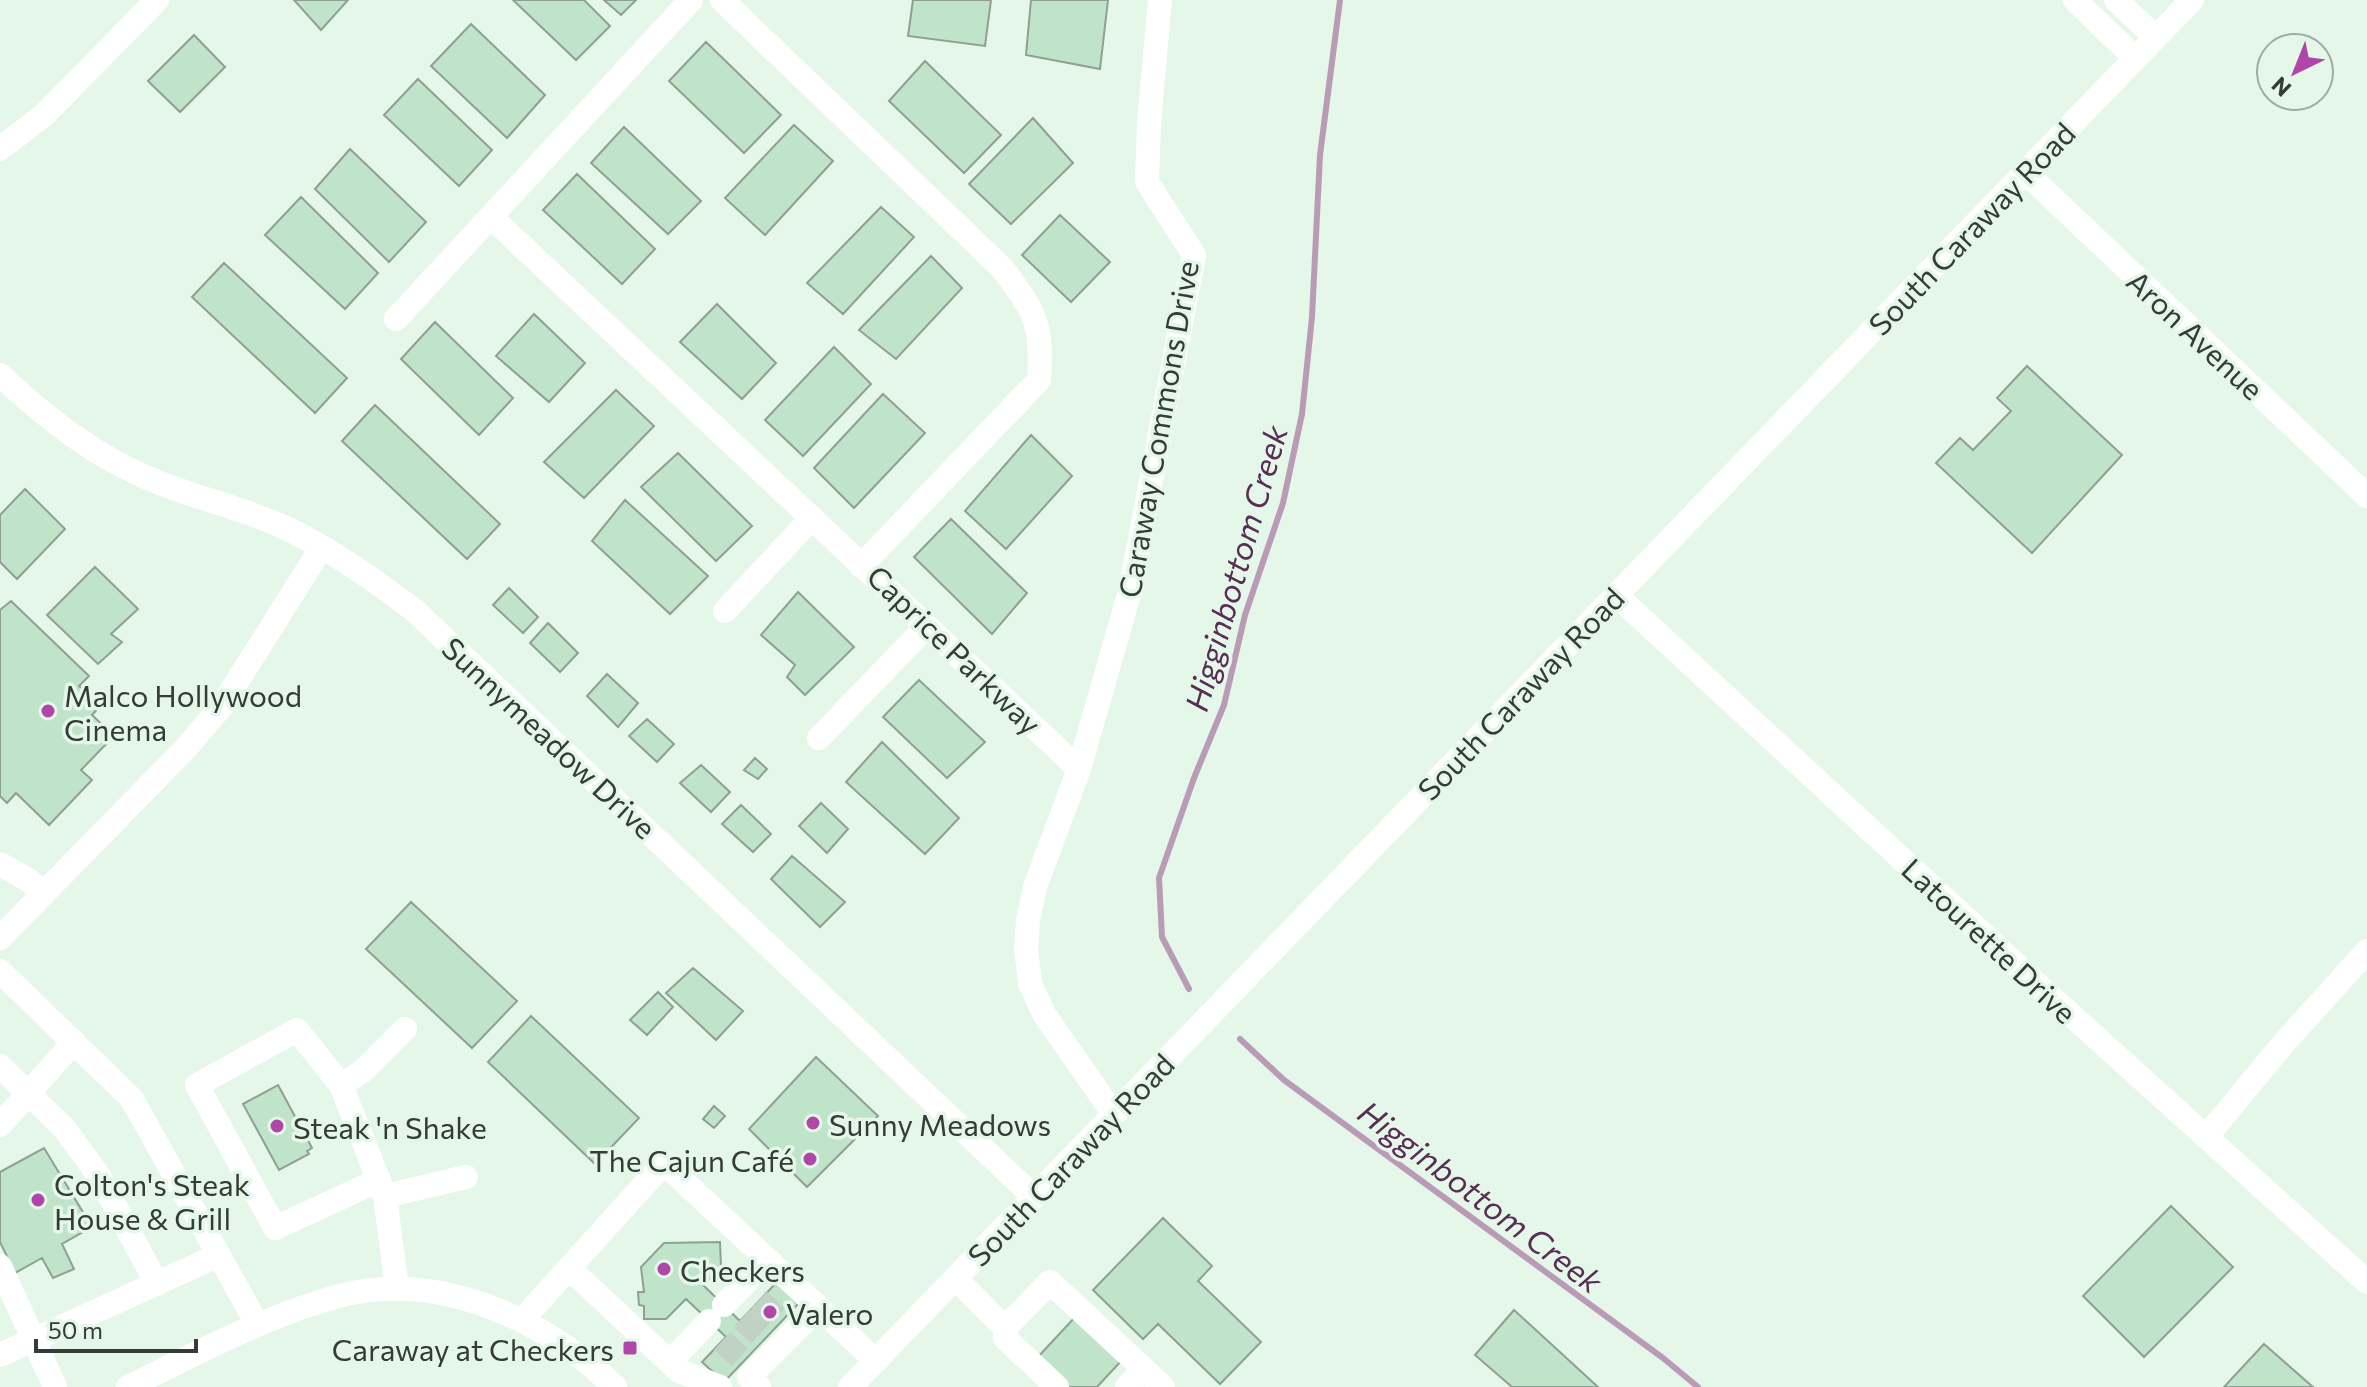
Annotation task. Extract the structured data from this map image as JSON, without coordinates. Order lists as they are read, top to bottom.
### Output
{
  "streets": {
    "street": [
      "South Caraway Road",
      "Aron Avenue",
      "Caraway Commons Drive",
      "Caprice Parkway",
      "Sunnymeadow Drive",
      "Latourette Drive"
    ]
  },
  "crossings": [
    ["South Caraway Road", "Aron Avenue"],
    ["South Caraway Road", "Sunnymeadow Drive"],
    ["South Caraway Road", "Latourette Drive"],
    ["Caraway Commons Drive", "Caprice Parkway"]
  ],
  "water": ["Higginbottom Creek"],
  "places": {
    "other": [
      "Malco Hollywood Cinema",
      "Sunny Meadows",
      "Steak 'n Shake",
      "The Cajun Café",
      "Colton's Steak House & Grill",
      "Checkers",
      "Valero"
    ],
    "transit": ["Caraway at Checkers"]
  },
  "scale_bar": "50 m",
  "north": "bottom left"
}
